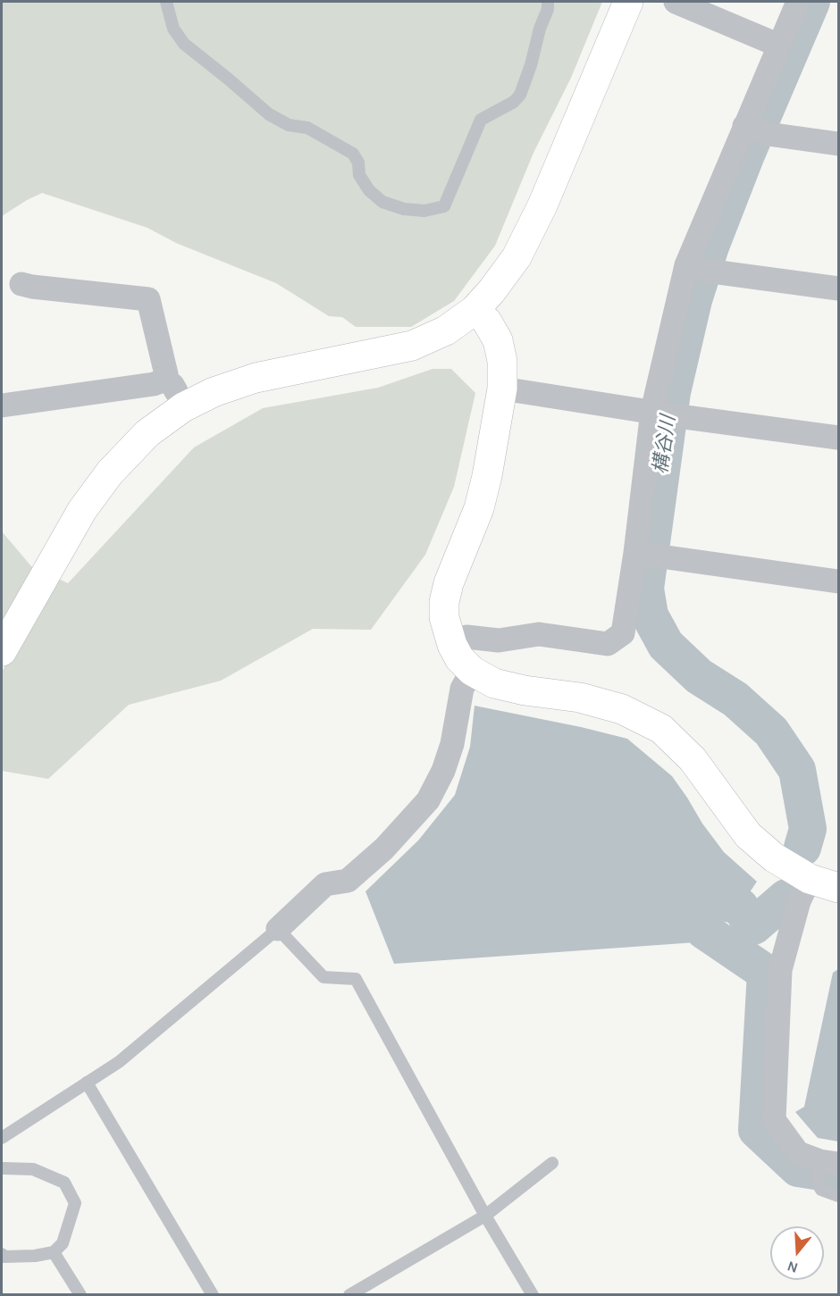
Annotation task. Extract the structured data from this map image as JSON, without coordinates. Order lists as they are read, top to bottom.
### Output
{
  "water": ["構谷川"],
  "north": "bottom"
}
